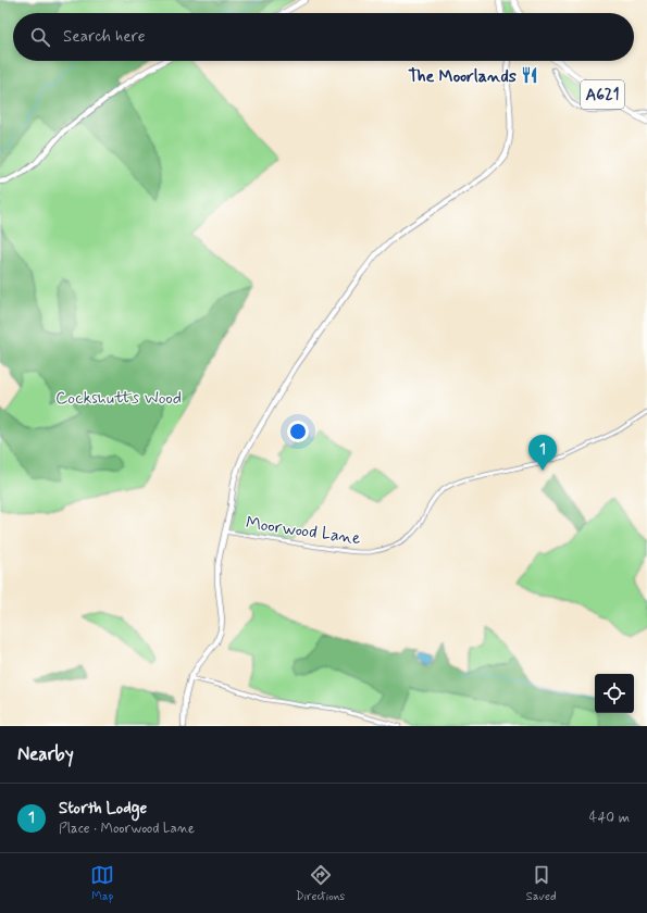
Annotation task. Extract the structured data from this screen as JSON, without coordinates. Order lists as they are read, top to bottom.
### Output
{
  "streets": {
    "main road": ["A621"],
    "street": ["Moorwood Lane"]
  },
  "parks": ["Cockshutts Wood"],
  "places": {
    "restaurant": ["The Moorlands"]
  },
  "page": {
    "search": "Search here",
    "pins": "1",
    "heading": "Nearby",
    "list": [
      {
        "mark": "1",
        "name": "Storth Lodge",
        "note": "Place · Moorwood Lane",
        "value": "440 m"
      }
    ],
    "nav": ["Map", "Directions", "Saved"]
  }
}
